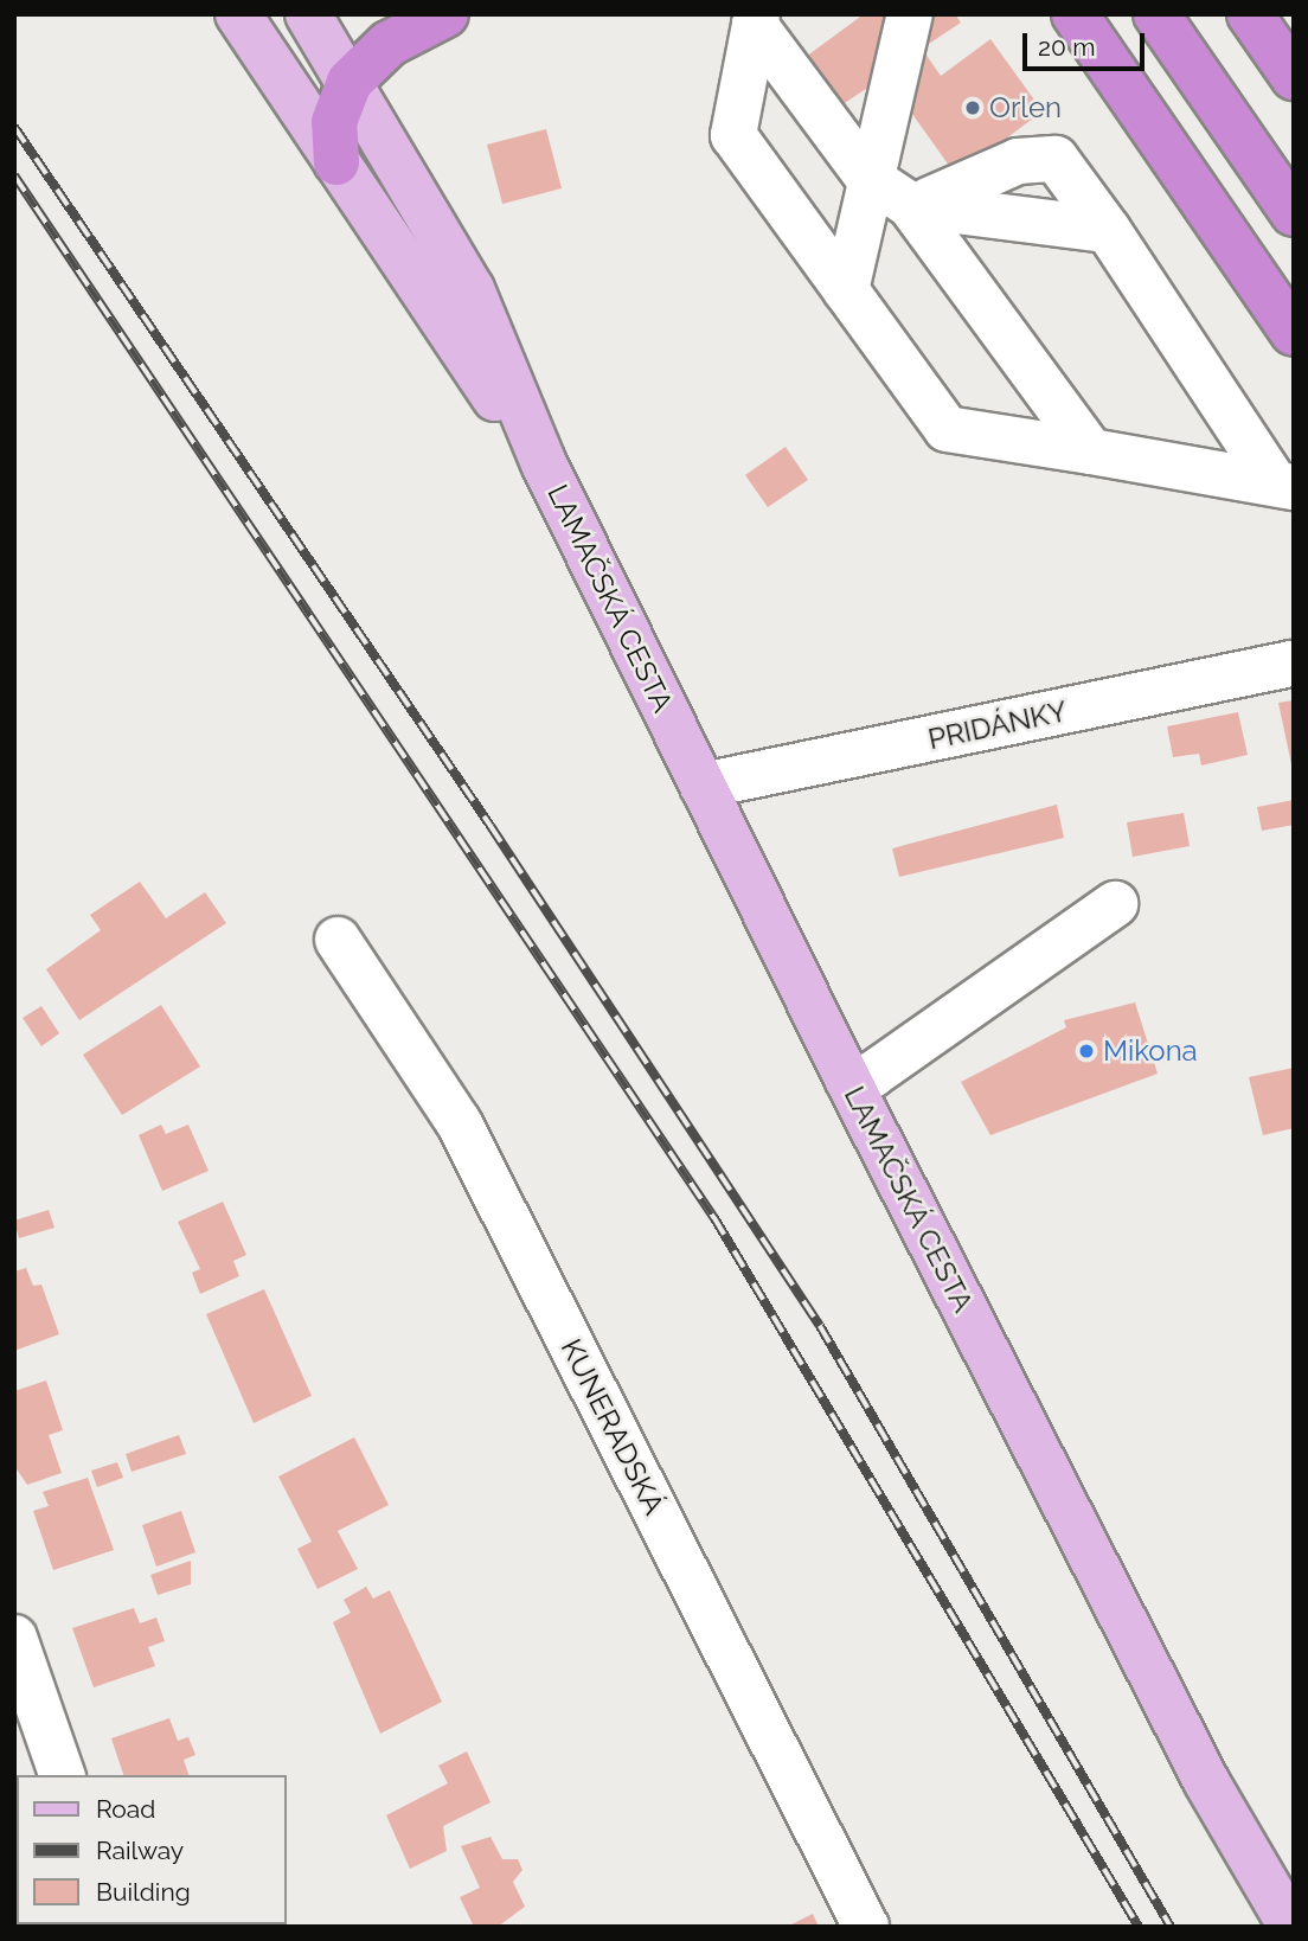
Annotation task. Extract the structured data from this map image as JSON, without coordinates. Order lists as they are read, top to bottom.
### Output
{
  "streets": {
    "main road": ["LAMAČSKÁ CESTA"],
    "street": ["PRIDÁNKY", "KUNERADSKÁ"]
  },
  "crossings": [
    ["LAMAČSKÁ CESTA", "PRIDÁNKY"]
  ],
  "places": ["Orlen", "Mikona"],
  "legend": ["Road", "Railway", "Building"],
  "scale_bar": "20 m"
}
